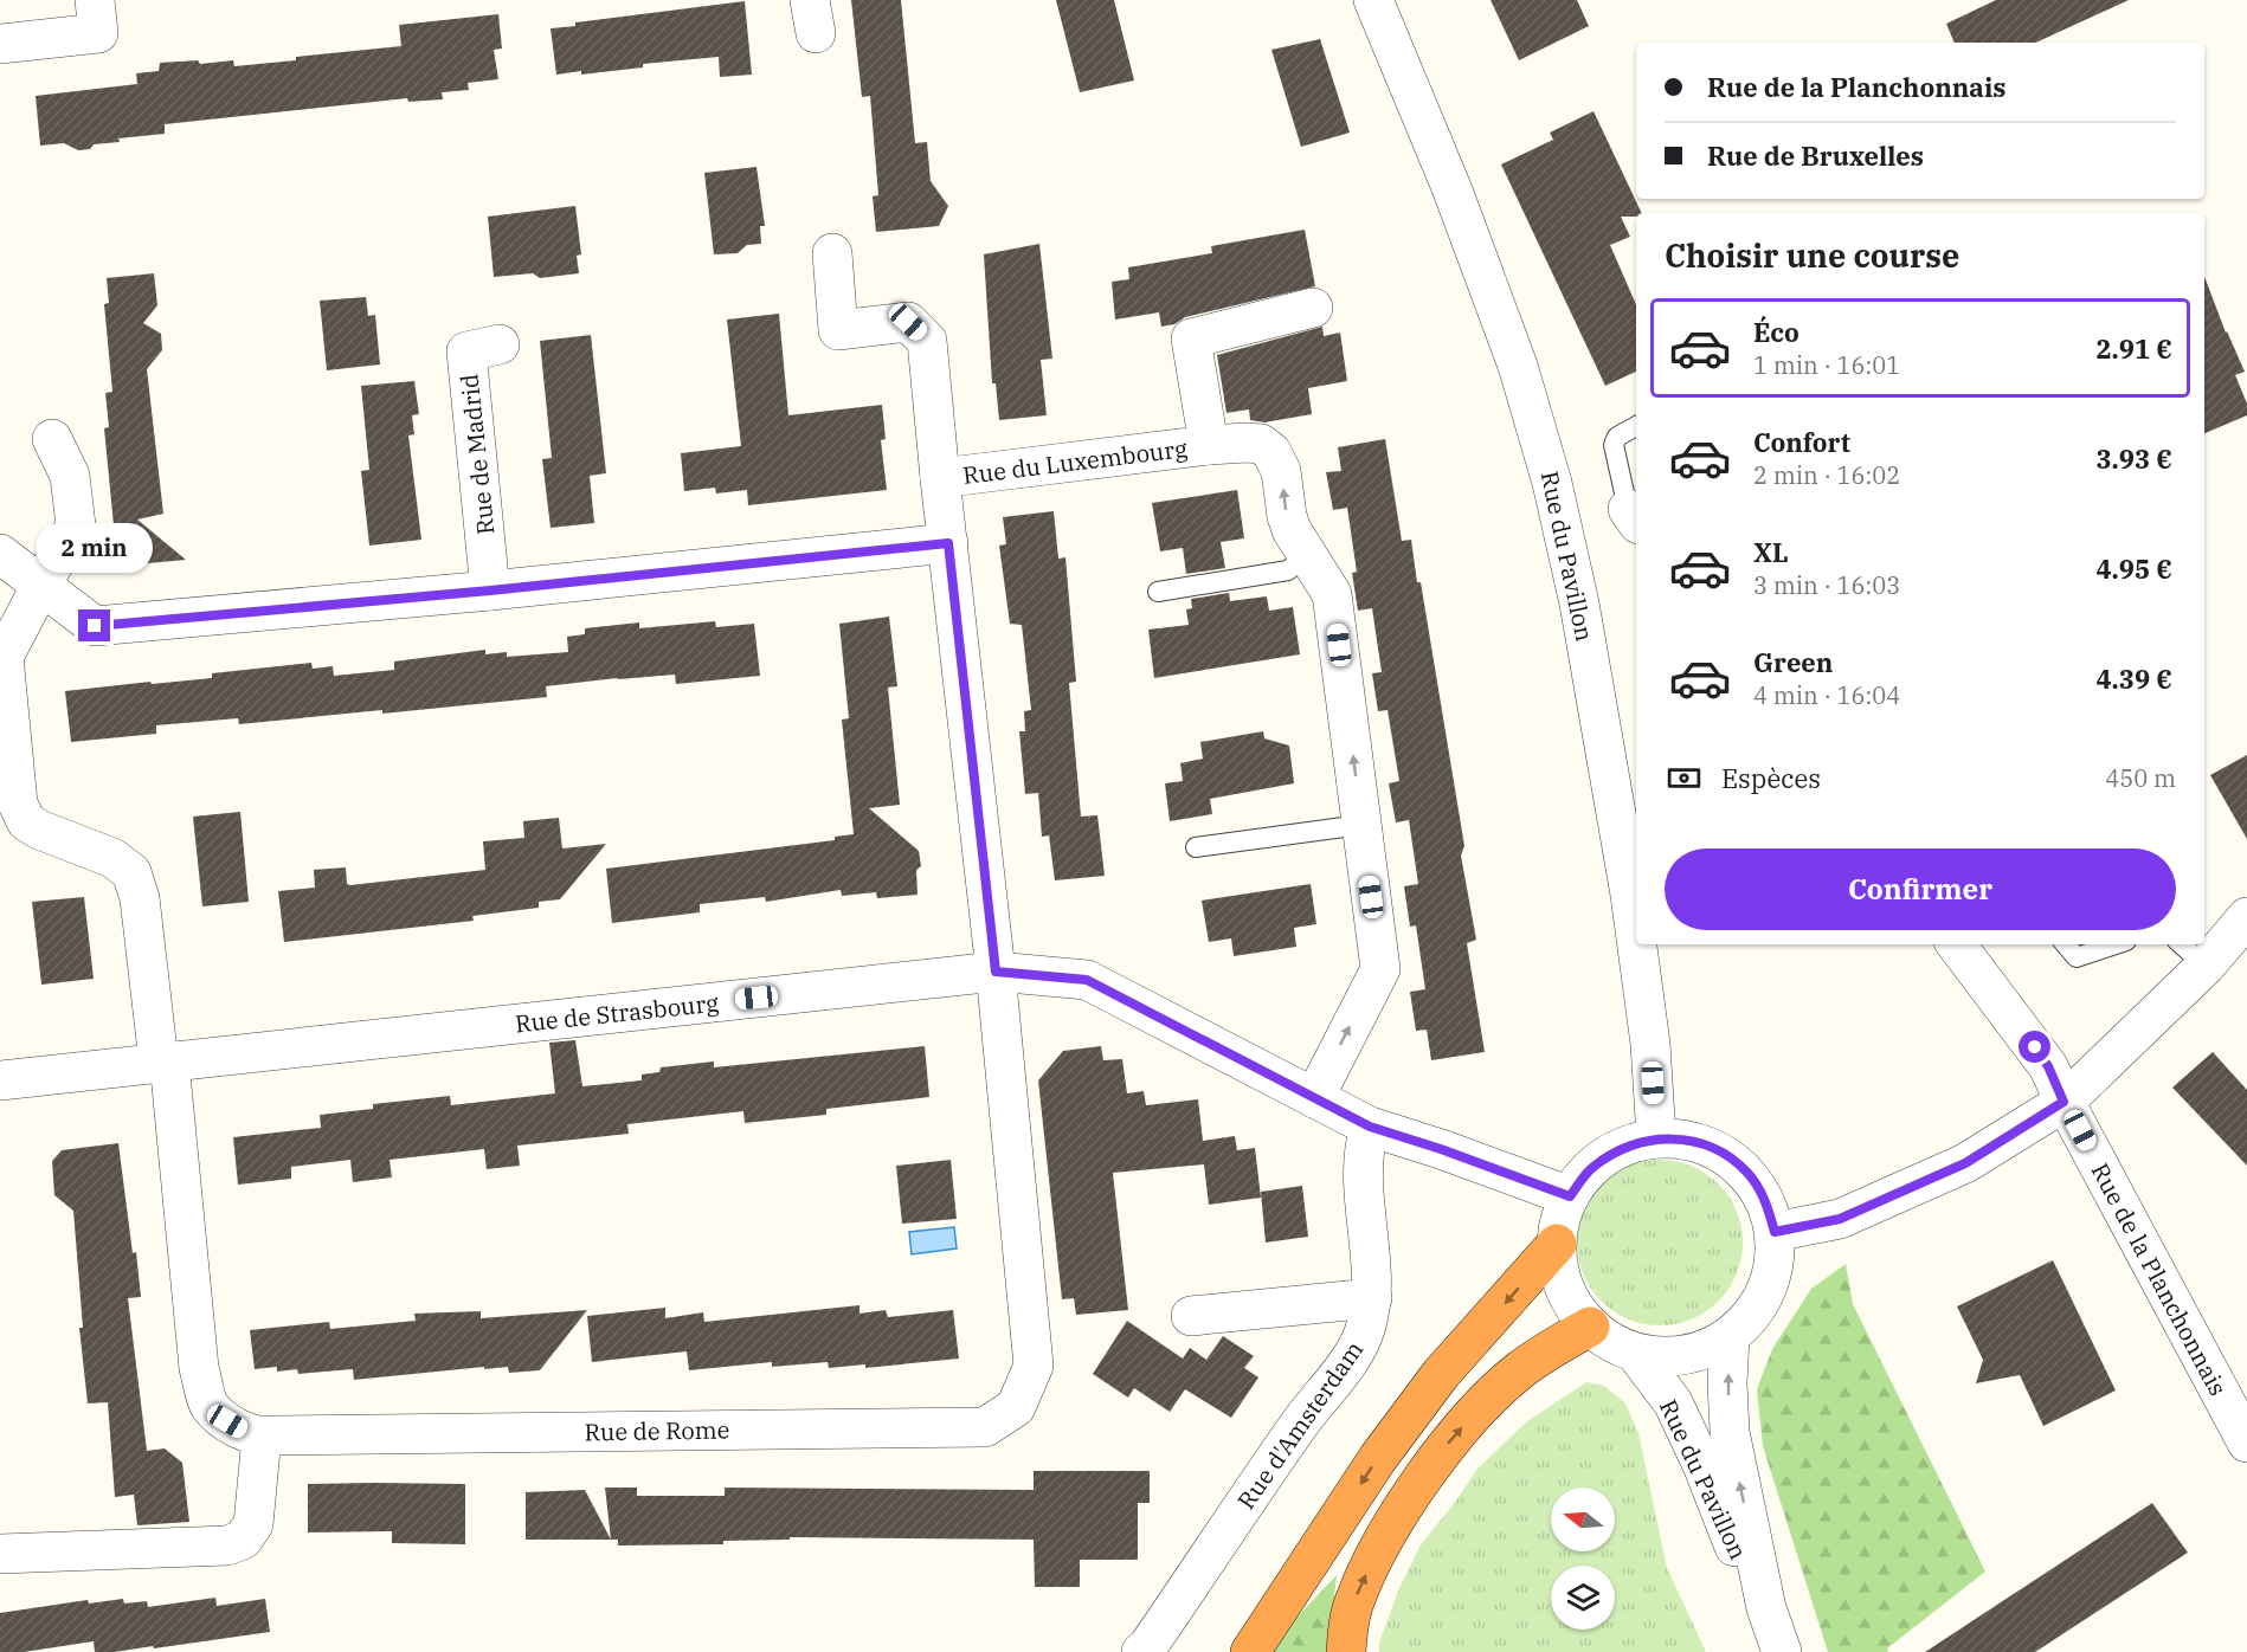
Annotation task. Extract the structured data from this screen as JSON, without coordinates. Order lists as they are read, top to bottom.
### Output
{
  "streets": {
    "street": [
      "Rue de Madrid",
      "Rue du Luxembourg",
      "Rue du Pavillon",
      "Rue de Strasbourg",
      "Rue de la Planchonnais",
      "Rue d'Amsterdam",
      "Rue de Rome"
    ]
  },
  "crossings": [
    ["Rue du Luxembourg", "Rue de Strasbourg"],
    ["Rue du Luxembourg", "Rue de Rome"],
    ["Rue du Pavillon", "Rue de Strasbourg"],
    ["Rue de Strasbourg", "Rue d'Amsterdam"],
    ["Rue de Strasbourg", "Rue de Rome"]
  ],
  "one_way": ["Rue du Luxembourg"],
  "north": "left",
  "page": {
    "banner": ["Rue de la Planchonnais", "Rue de Bruxelles"],
    "heading": "Choisir une course",
    "list": [
      {
        "name": "Éco",
        "note": "1 min · 16:01",
        "value": "2.91 €"
      },
      {
        "name": "Confort",
        "note": "2 min · 16:02",
        "value": "3.93 €"
      },
      {
        "name": "XL",
        "note": "3 min · 16:03",
        "value": "4.95 €"
      },
      {
        "name": "Green",
        "note": "4 min · 16:04",
        "value": "4.39 €"
      }
    ],
    "bubble": "2 min",
    "pay": ["Espèces", "450 m"],
    "buttons": "Confirmer"
  }
}
